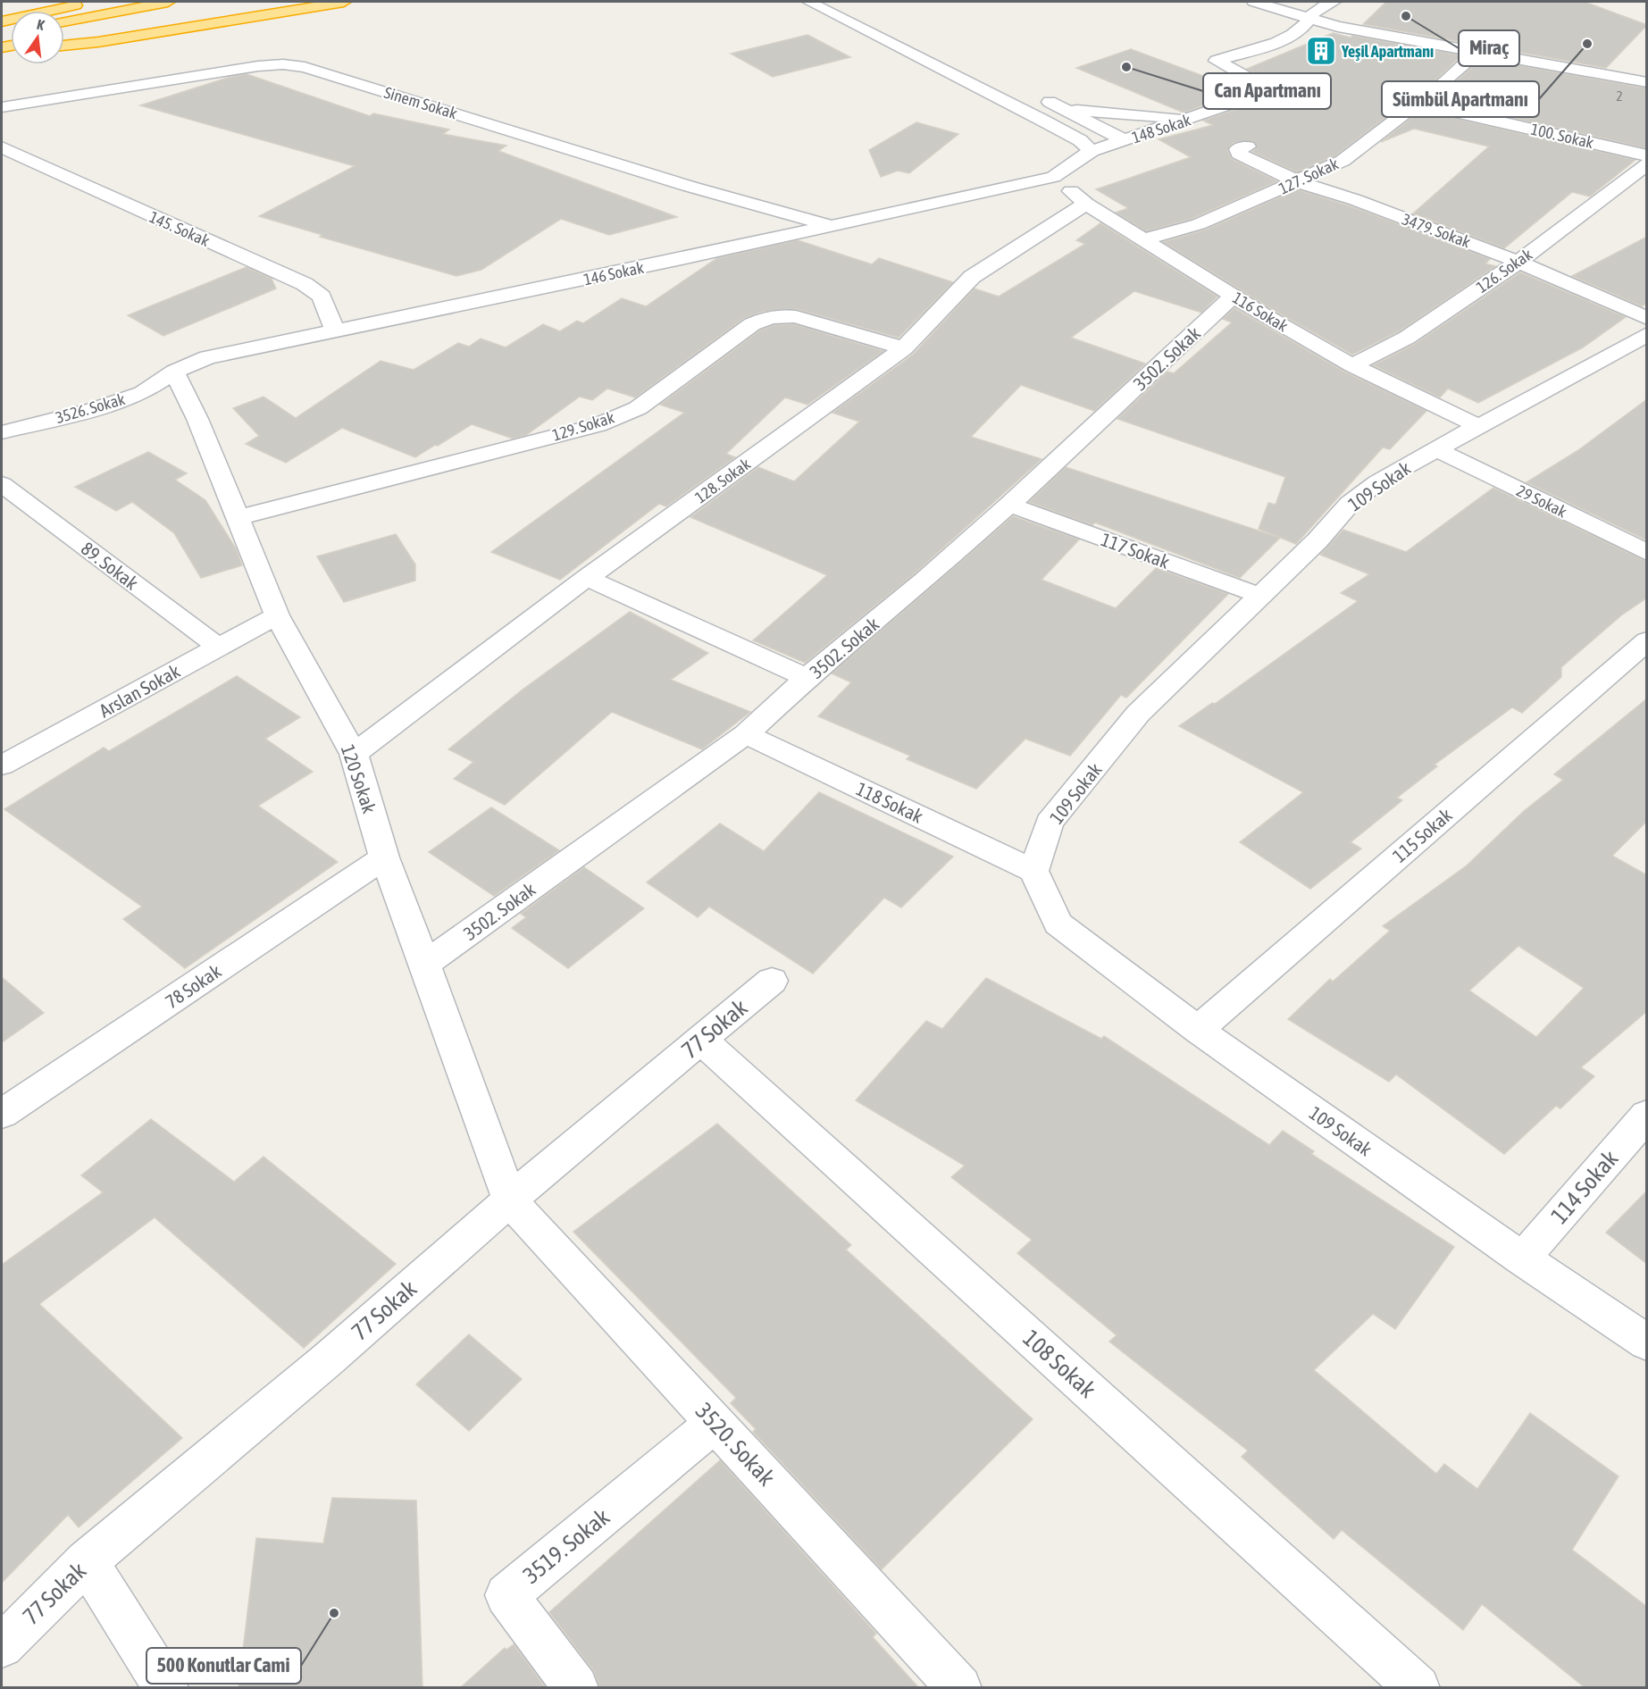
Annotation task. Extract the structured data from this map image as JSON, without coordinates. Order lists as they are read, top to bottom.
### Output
{
  "streets": {
    "street": [
      "Sinem Sokak",
      "148 Sokak",
      "100. Sokak",
      "127. Sokak",
      "145. Sokak",
      "3479. Sokak",
      "126. Sokak",
      "146 Sokak",
      "116 Sokak",
      "3502. Sokak",
      "3526. Sokak",
      "129. Sokak",
      "128. Sokak",
      "109 Sokak",
      "29 Sokak",
      "117 Sokak",
      "89. Sokak",
      "Arslan Sokak",
      "120 Sokak",
      "118 Sokak",
      "115 Sokak",
      "78 Sokak",
      "77 Sokak",
      "114 Sokak",
      "108 Sokak",
      "3520. Sokak",
      "3519. Sokak"
    ]
  },
  "crossings": [
    ["Sinem Sokak", "146 Sokak"],
    ["148 Sokak", "146 Sokak"],
    ["148 Sokak", "116 Sokak"],
    ["100. Sokak", "127. Sokak"],
    ["127. Sokak", "3479. Sokak"],
    ["127. Sokak", "116 Sokak"],
    ["145. Sokak", "146 Sokak"],
    ["3479. Sokak", "126. Sokak"],
    ["126. Sokak", "116 Sokak"],
    ["146 Sokak", "116 Sokak"],
    ["146 Sokak", "3526. Sokak"],
    ["146 Sokak", "120 Sokak"],
    ["116 Sokak", "3502. Sokak"],
    ["116 Sokak", "128. Sokak"],
    ["116 Sokak", "109 Sokak"],
    ["3502. Sokak", "117 Sokak"],
    ["3502. Sokak", "120 Sokak"],
    ["3502. Sokak", "118 Sokak"],
    ["3526. Sokak", "120 Sokak"],
    ["129. Sokak", "128. Sokak"],
    ["129. Sokak", "120 Sokak"],
    ["128. Sokak", "120 Sokak"],
    ["109 Sokak", "29 Sokak"],
    ["109 Sokak", "117 Sokak"],
    ["109 Sokak", "118 Sokak"],
    ["109 Sokak", "115 Sokak"],
    ["109 Sokak", "114 Sokak"],
    ["89. Sokak", "Arslan Sokak"],
    ["Arslan Sokak", "120 Sokak"],
    ["120 Sokak", "78 Sokak"],
    ["120 Sokak", "77 Sokak"],
    ["120 Sokak", "3520. Sokak"],
    ["77 Sokak", "108 Sokak"],
    ["77 Sokak", "3520. Sokak"],
    ["3520. Sokak", "3519. Sokak"]
  ],
  "places": {
    "other": [
      "Miraç",
      "Sümbül Apartmanı",
      "Can Apartmanı",
      "500 Konutlar Cami"
    ],
    "building": ["Yeşil Apartmanı"]
  },
  "house_numbers": ["2"],
  "north": "top"
}
